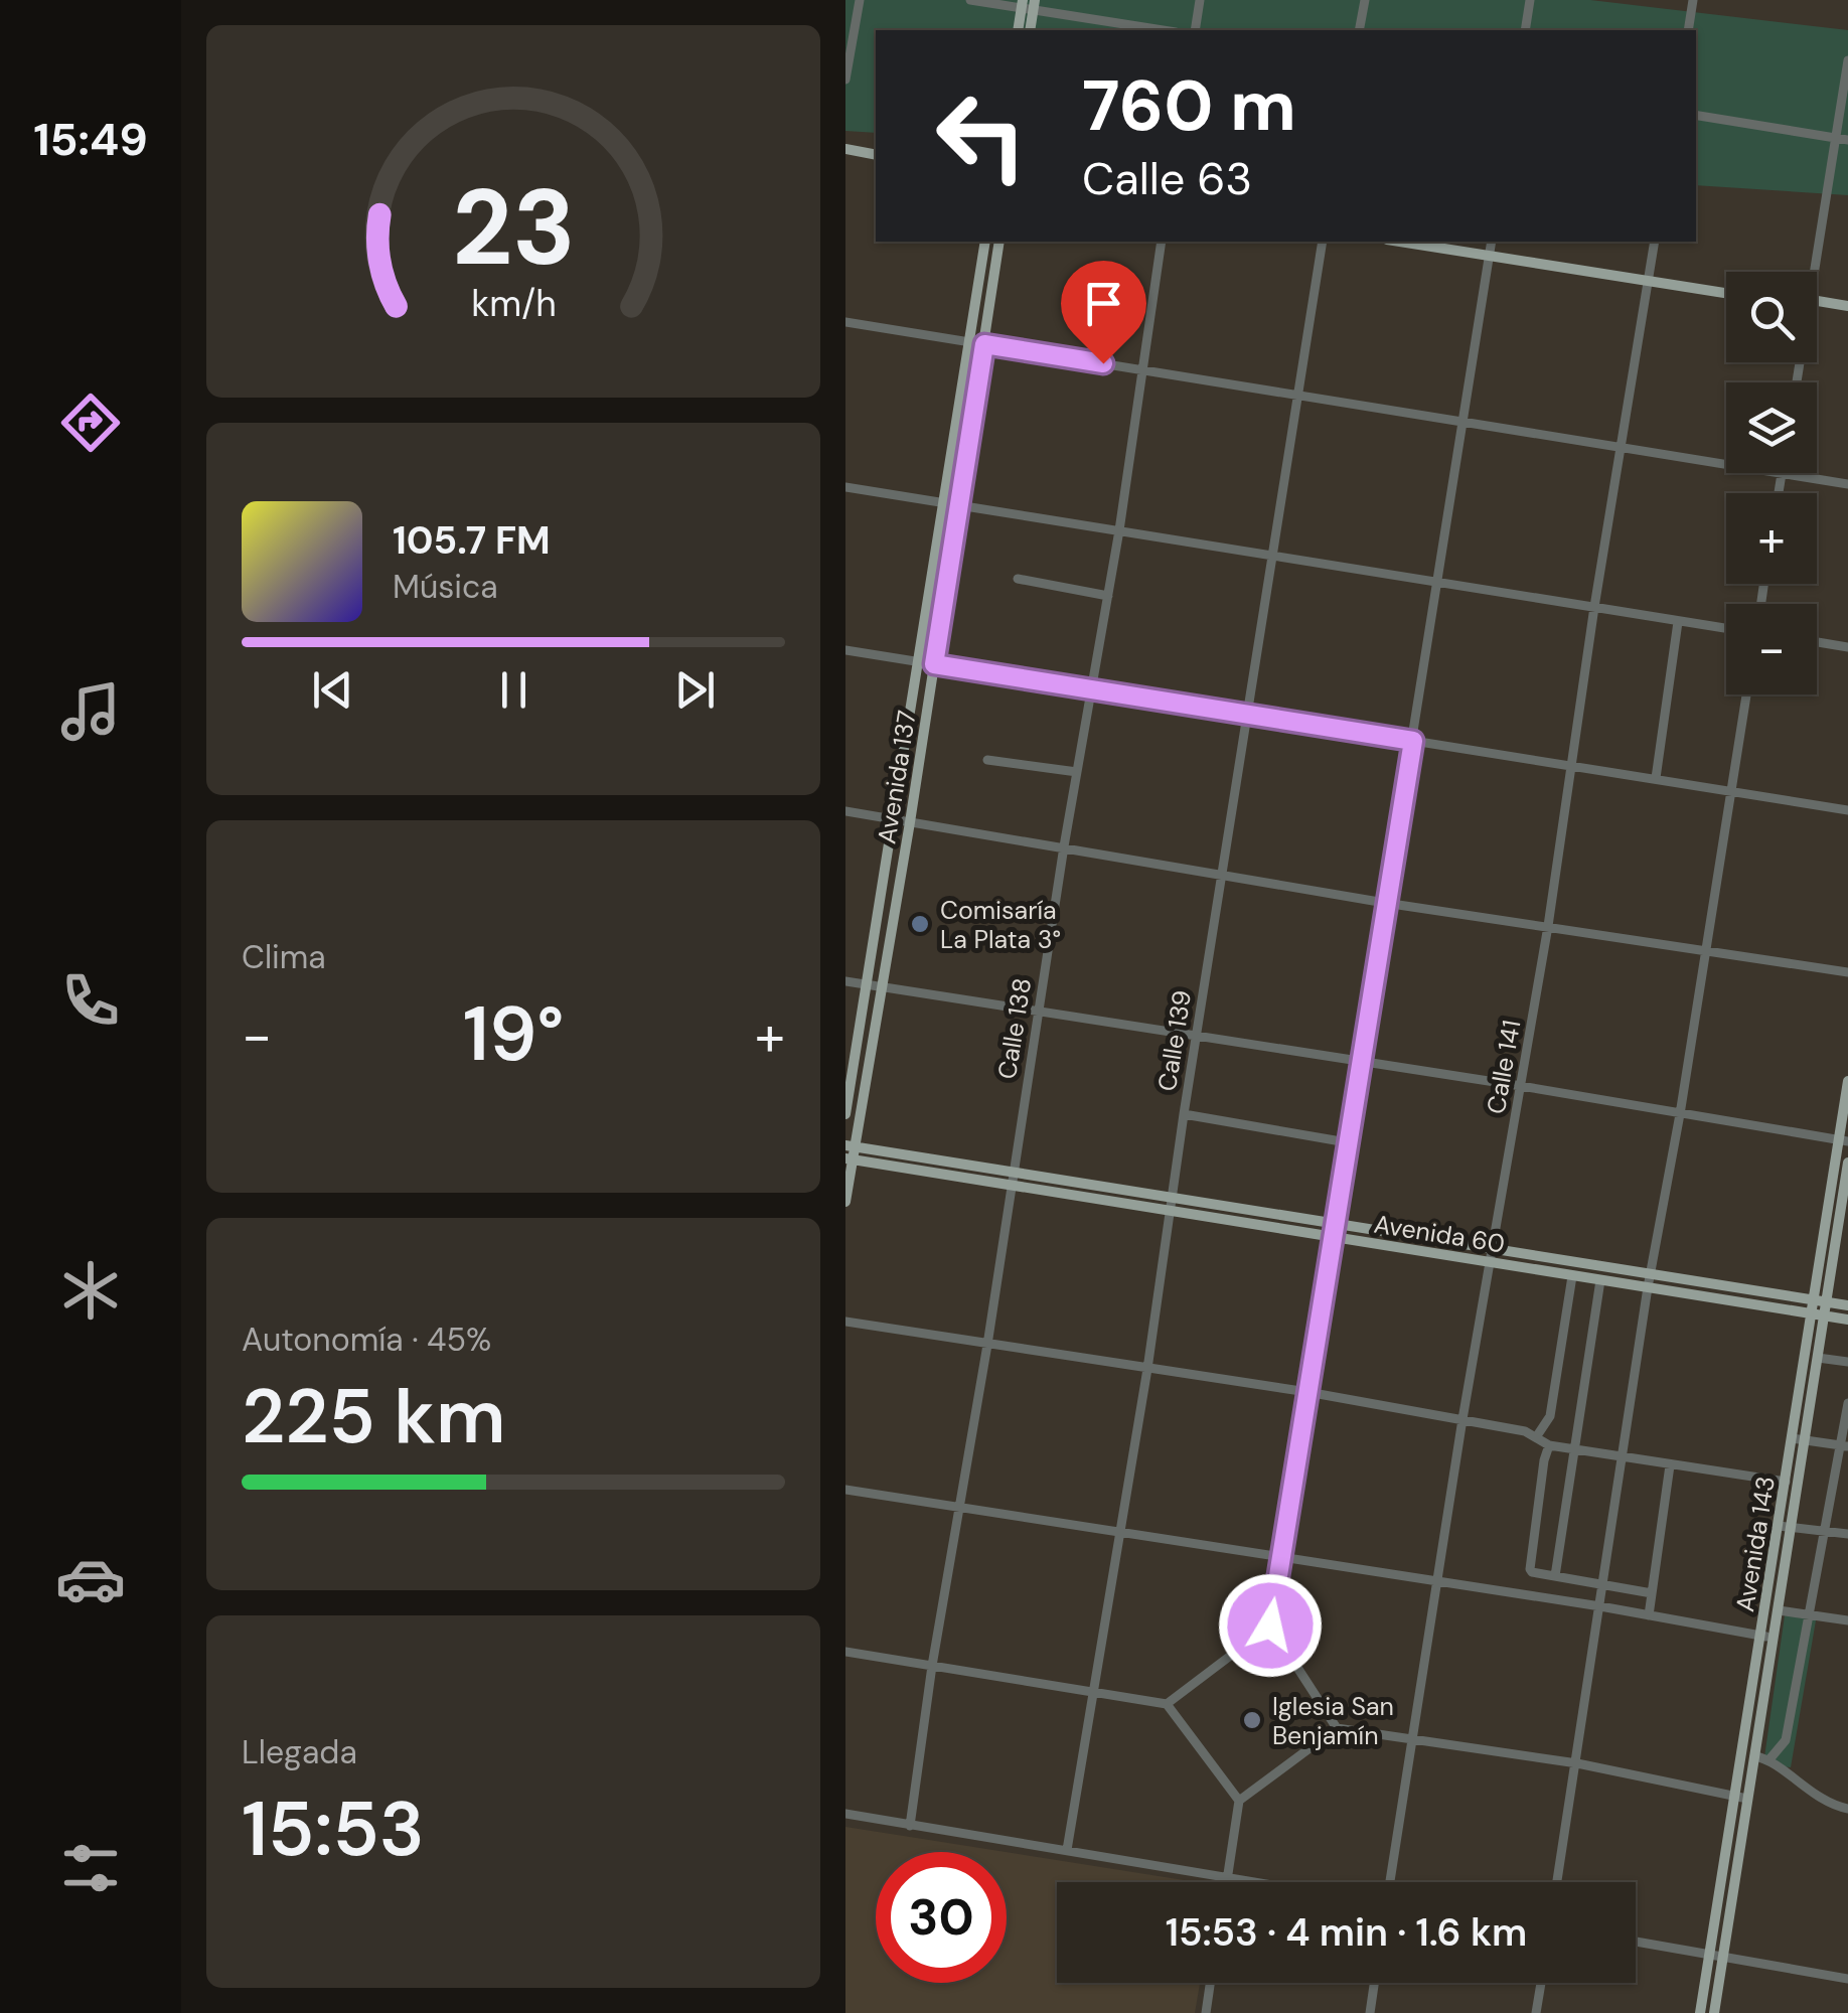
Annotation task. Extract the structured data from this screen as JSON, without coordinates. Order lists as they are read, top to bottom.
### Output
{
  "streets": {
    "main road": ["Avenida 137", "Avenida 60", "Avenida 143"],
    "street": ["Calle 138", "Calle 139", "Calle 141"]
  },
  "crossings": [
    ["Avenida 137", "Avenida 60"],
    ["Calle 138", "Avenida 60"],
    ["Calle 139", "Avenida 60"],
    ["Calle 141", "Avenida 60"],
    ["Avenida 60", "Avenida 143"]
  ],
  "places": ["Comisaría La Plata 3°", "Iglesia San Benjamín"],
  "page": {
    "tabs": "15:49",
    "turn": ["760 m", "Calle 63"],
    "map_buttons": ["+", "−"],
    "song": ["105.7 FM", "Música"],
    "tile": [
      "Clima",
      ["Autonomía · 45%", "225 km"],
      ["Llegada", "15:53"]
    ],
    "heat": ["−", "19°", "+"],
    "limit": "30",
    "trip": "15:53 · 4 min · 1.6 km",
    "gauge": ["23", "km/h"]
  }
}
